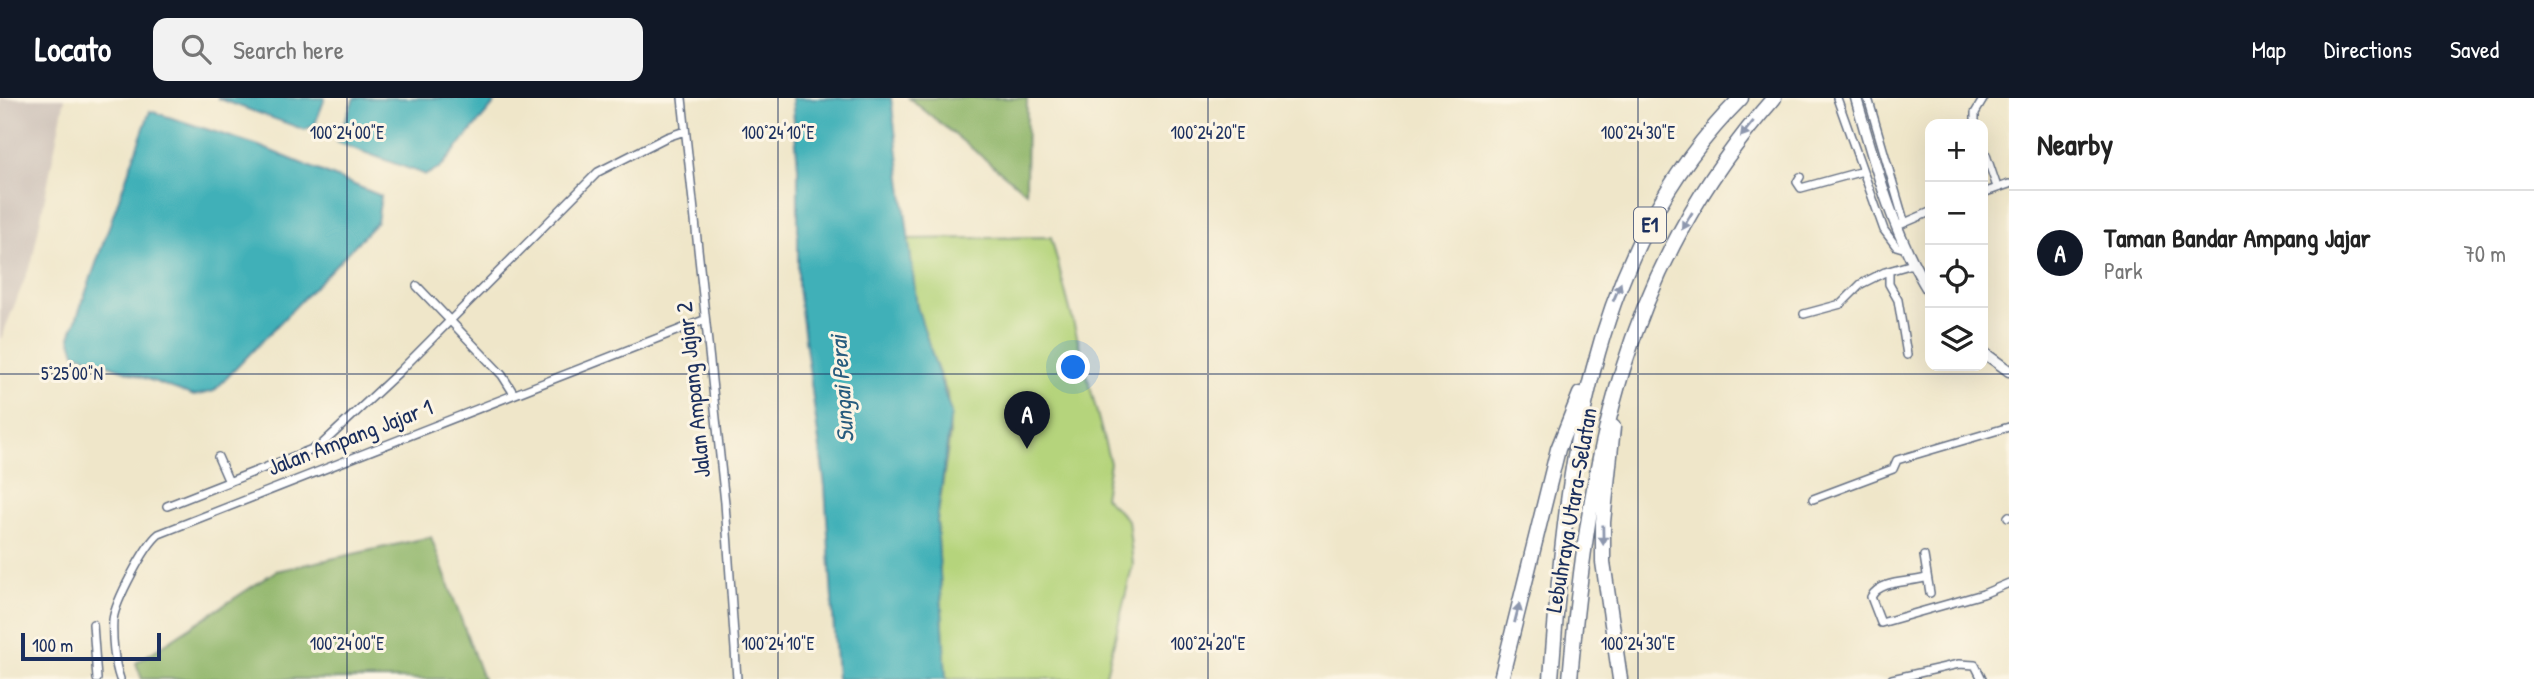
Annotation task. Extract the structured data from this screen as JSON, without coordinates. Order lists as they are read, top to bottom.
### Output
{
  "streets": {
    "highway": ["E1", "Lebuhraya Utara–Selatan"],
    "street": ["Jalan Ampang Jajar 2", "Jalan Ampang Jajar 1"]
  },
  "crossings": [
    ["Jalan Ampang Jajar 2", "Jalan Ampang Jajar 1"]
  ],
  "water": ["Sungai Perai"],
  "scale_bar": "100 m",
  "page": {
    "header": "Locato",
    "search": "Search here",
    "nav": ["Map", "Directions", "Saved"],
    "heading": "Nearby",
    "map_buttons": ["+", "−"],
    "list": [
      {
        "mark": "A",
        "name": "Taman Bandar Ampang Jajar",
        "note": "Park",
        "value": "70 m"
      }
    ],
    "pins": "A",
    "scale": "100 m"
  },
  "coordinates": [
    "100°24'00\"E",
    "100°24'10\"E",
    "100°24'20\"E",
    "100°24'30\"E",
    "5°25'00\"N"
  ]
}
